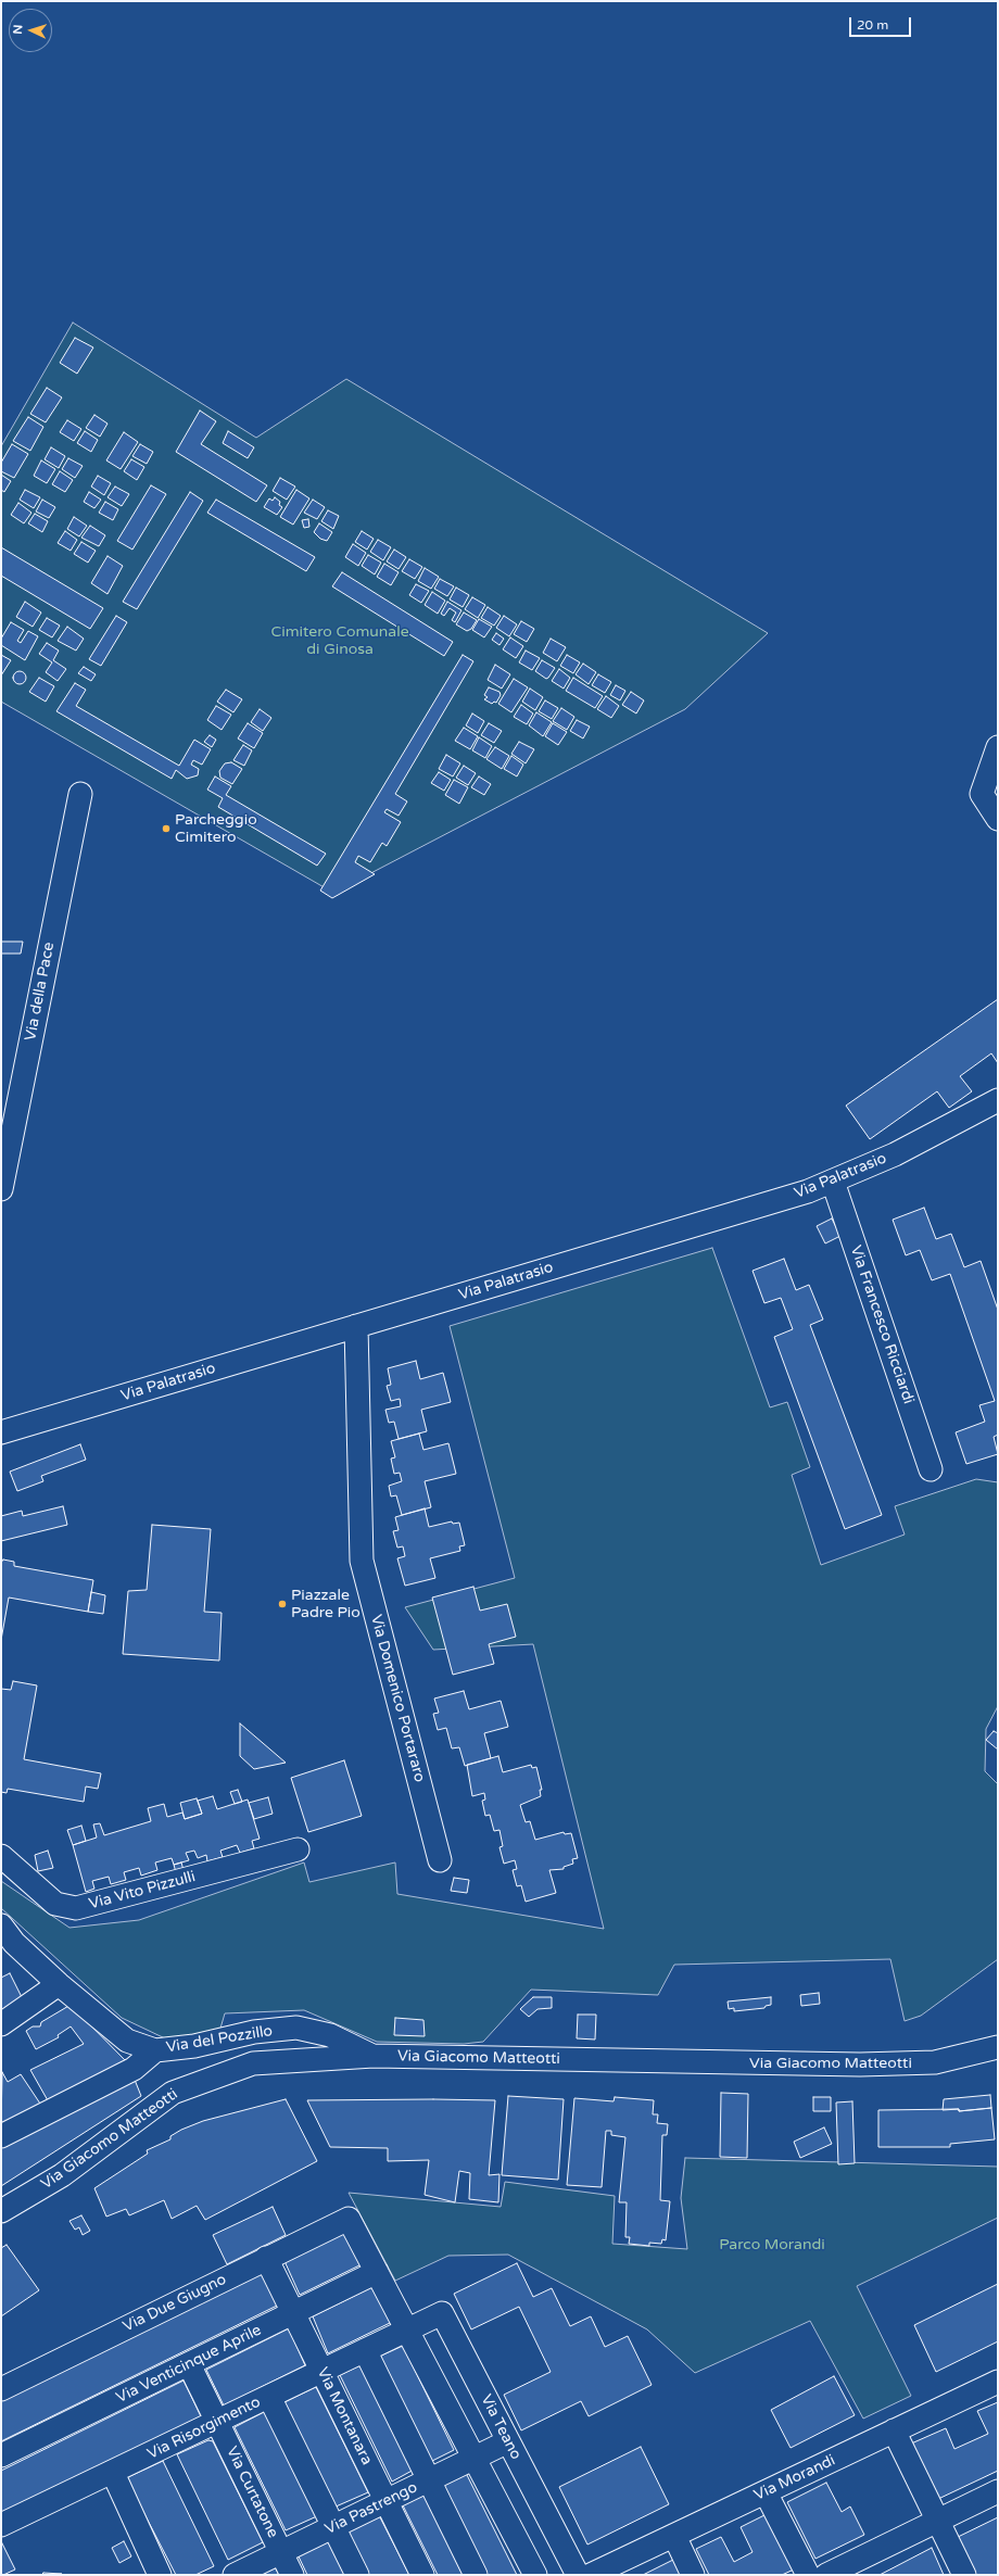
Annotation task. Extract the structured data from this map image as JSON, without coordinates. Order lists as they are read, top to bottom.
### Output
{
  "streets": {
    "street": [
      "Via della Pace",
      "Via Palatrasio",
      "Via Francesco Ricciardi",
      "Via Domenico Portararo",
      "Via Vito Pizzulli",
      "Via del Pozzillo",
      "Via Giacomo Matteotti",
      "Via Due Giugno",
      "Via Venticinque Aprile",
      "Via Montanara",
      "Via Teano",
      "Via Risorgimento",
      "Via Morandi",
      "Via Curtatone",
      "Via Pastrengo"
    ]
  },
  "crossings": [
    ["Via Palatrasio", "Via Francesco Ricciardi"],
    ["Via Palatrasio", "Via Domenico Portararo"],
    ["Via del Pozzillo", "Via Giacomo Matteotti"],
    ["Via Due Giugno", "Via Venticinque Aprile"],
    ["Via Due Giugno", "Via Montanara"],
    ["Via Venticinque Aprile", "Via Montanara"],
    ["Via Venticinque Aprile", "Via Curtatone"],
    ["Via Montanara", "Via Risorgimento"],
    ["Via Montanara", "Via Pastrengo"],
    ["Via Teano", "Via Risorgimento"],
    ["Via Teano", "Via Pastrengo"],
    ["Via Risorgimento", "Via Curtatone"],
    ["Via Curtatone", "Via Pastrengo"]
  ],
  "parks": ["Cimitero Comunale di Ginosa", "Parco Morandi"],
  "places": ["Parcheggio Cimitero", "Piazzale Padre Pio"],
  "scale_bar": "20 m",
  "north": "left"
}
